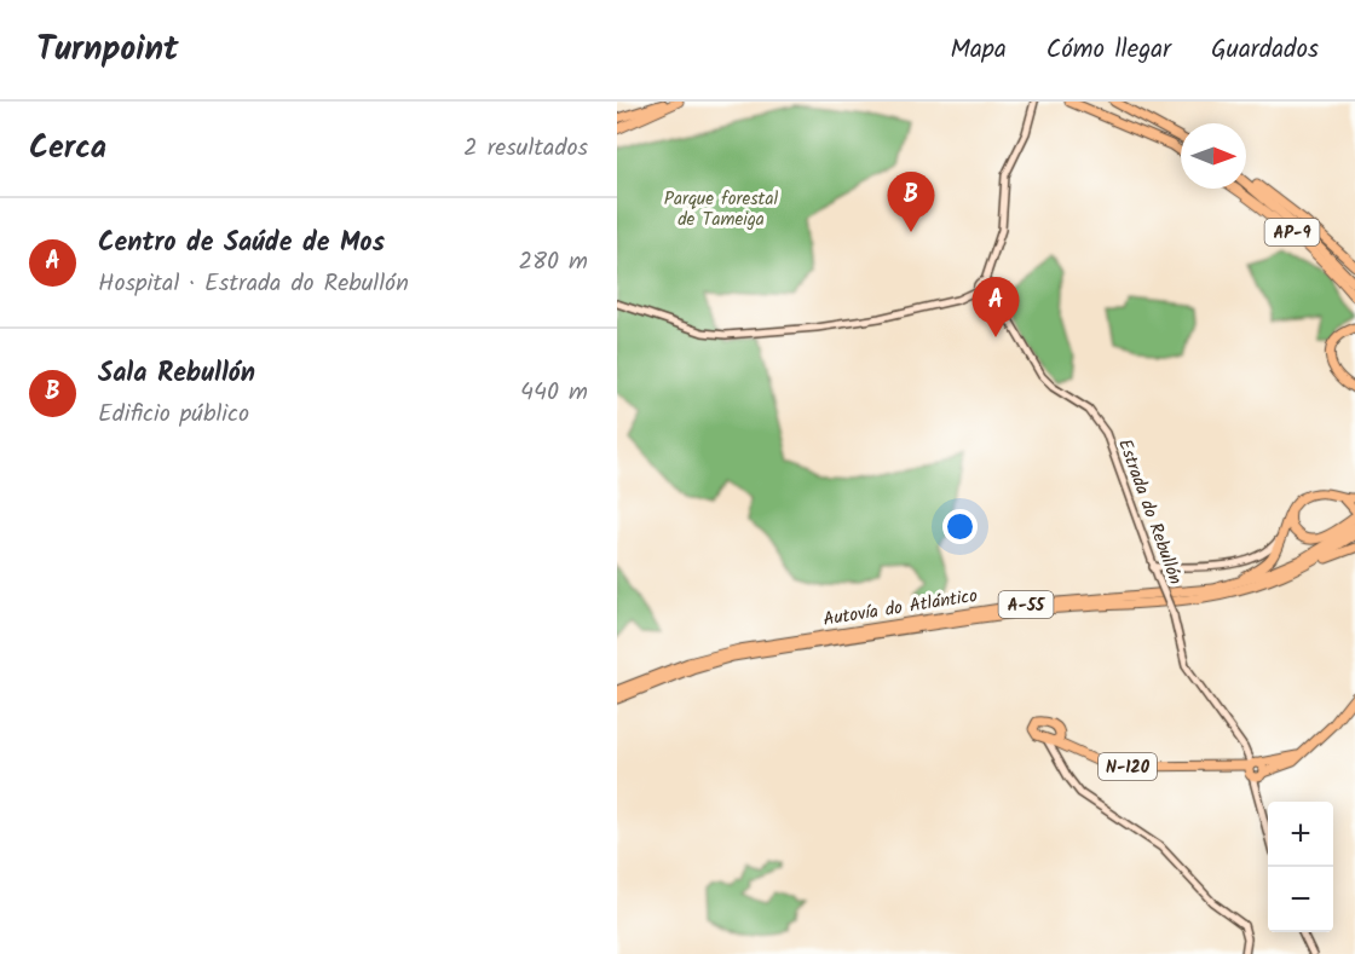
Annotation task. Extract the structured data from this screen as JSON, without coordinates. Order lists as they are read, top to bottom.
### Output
{
  "streets": {
    "highway": [
      "AP-9",
      "A-55",
      "Autovía do Atlántico",
      "N-120"
    ],
    "street": ["Estrada do Rebullón"]
  },
  "crossings": [
    ["Estrada do Rebullón", "N-120"]
  ],
  "parks": ["Parque forestal de Tameiga"],
  "north": "right",
  "page": {
    "header": "Turnpoint",
    "nav": ["Mapa", "Cómo llegar", "Guardados"],
    "heading": ["Cerca", "2 resultados"],
    "pins": ["B", "A"],
    "list": [
      {
        "mark": "A",
        "name": "Centro de Saúde de Mos",
        "note": "Hospital · Estrada do Rebullón",
        "value": "280 m"
      },
      {
        "mark": "B",
        "name": "Sala Rebullón",
        "note": "Edificio público",
        "value": "440 m"
      }
    ],
    "map_buttons": ["+", "−"]
  }
}
